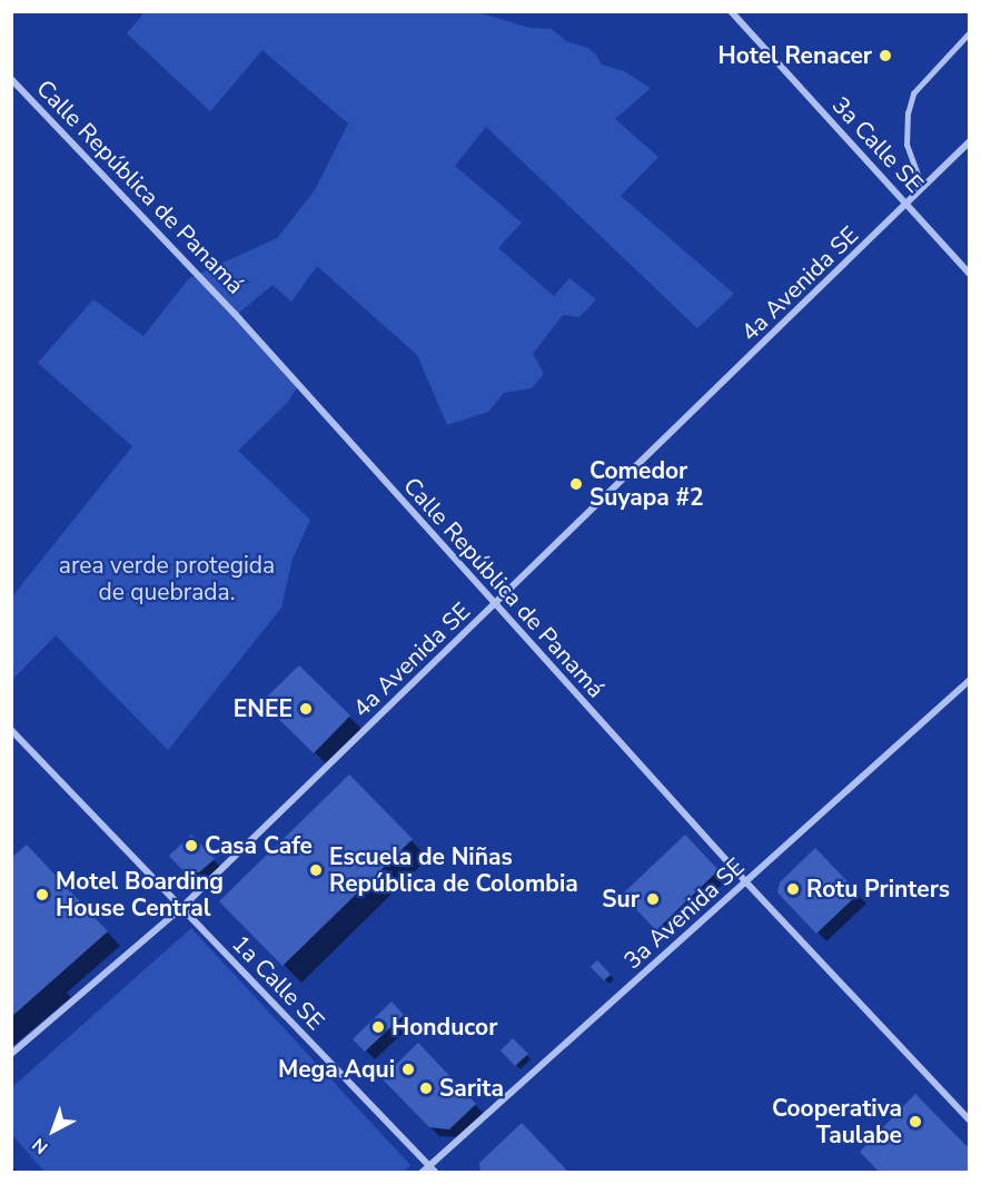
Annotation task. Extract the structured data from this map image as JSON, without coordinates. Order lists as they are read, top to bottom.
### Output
{
  "streets": {
    "street": [
      "3a Calle SE",
      "Calle República de Panamá",
      "4a Avenida SE",
      "3a Avenida SE",
      "1a Calle SE"
    ]
  },
  "crossings": [
    ["3a Calle SE", "4a Avenida SE"],
    ["Calle República de Panamá", "4a Avenida SE"],
    ["Calle República de Panamá", "3a Avenida SE"],
    ["4a Avenida SE", "1a Calle SE"],
    ["3a Avenida SE", "1a Calle SE"]
  ],
  "parks": ["area verde protegida de quebrada."],
  "places": [
    "Hotel Renacer",
    "Comedor Suyapa #2",
    "ENEE",
    "Casa Cafe",
    "Escuela de Niñas República de Colombia",
    "Rotu Printers",
    "Motel Boarding House Central",
    "Sur",
    "Honducor",
    "Mega Aqui",
    "Sarita",
    "Cooperativa Taulabe"
  ],
  "north": "bottom left"
}
